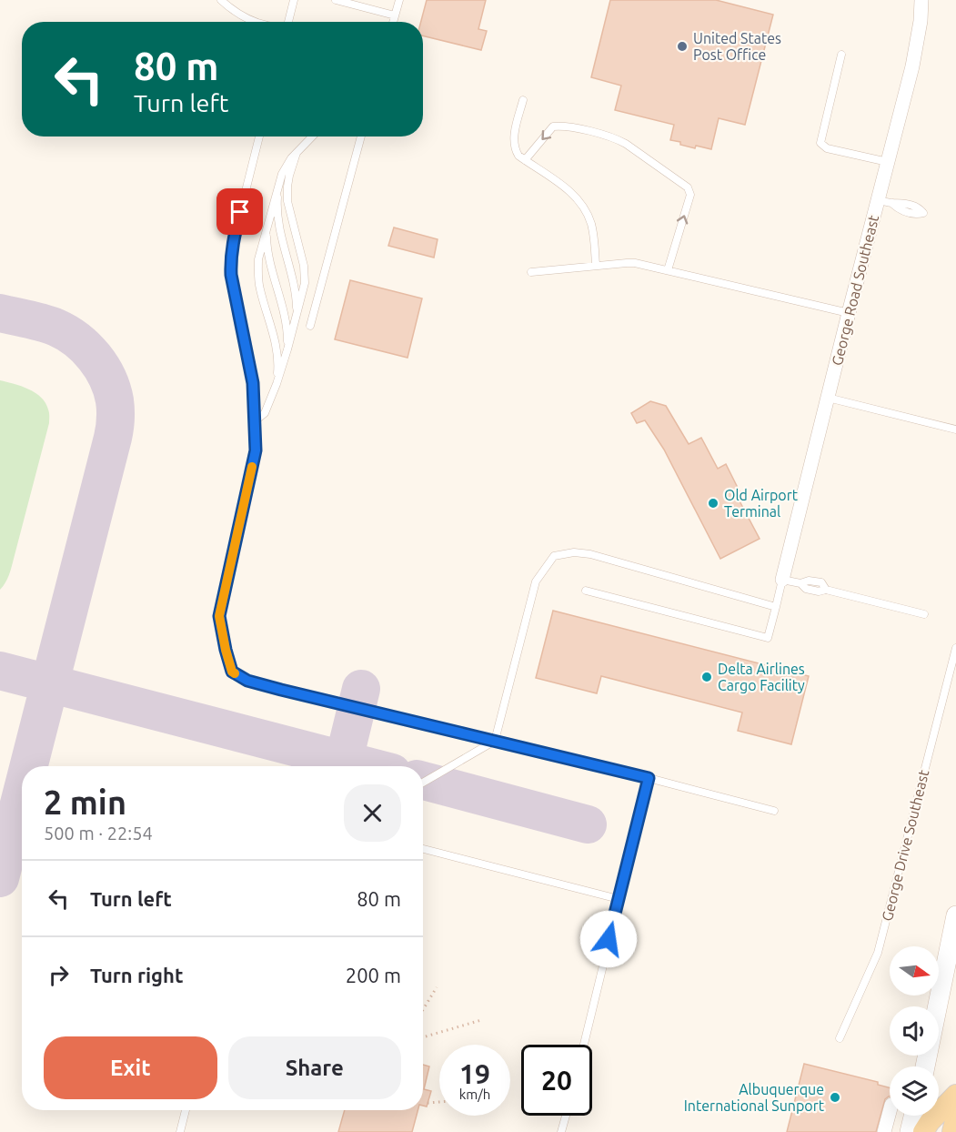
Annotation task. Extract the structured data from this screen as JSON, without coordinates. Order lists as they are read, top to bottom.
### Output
{
  "streets": {
    "street": ["George Road Southeast"],
    "lane": ["George Drive Southeast"]
  },
  "places": [
    "United States Post Office",
    "Old Airport Terminal",
    "Delta Airlines Cargo Facility",
    "Albuquerque International Sunport"
  ],
  "north": "right",
  "page": {
    "turn": ["80 m", "Turn left"],
    "heading": ["2 min", "500 m · 22:54"],
    "list": [
      {
        "name": "Turn left",
        "value": "80 m"
      },
      {
        "name": "Turn right",
        "value": "200 m"
      }
    ],
    "buttons": ["Exit", "Share"],
    "speed": "19 km/h",
    "limit": "20"
  }
}
